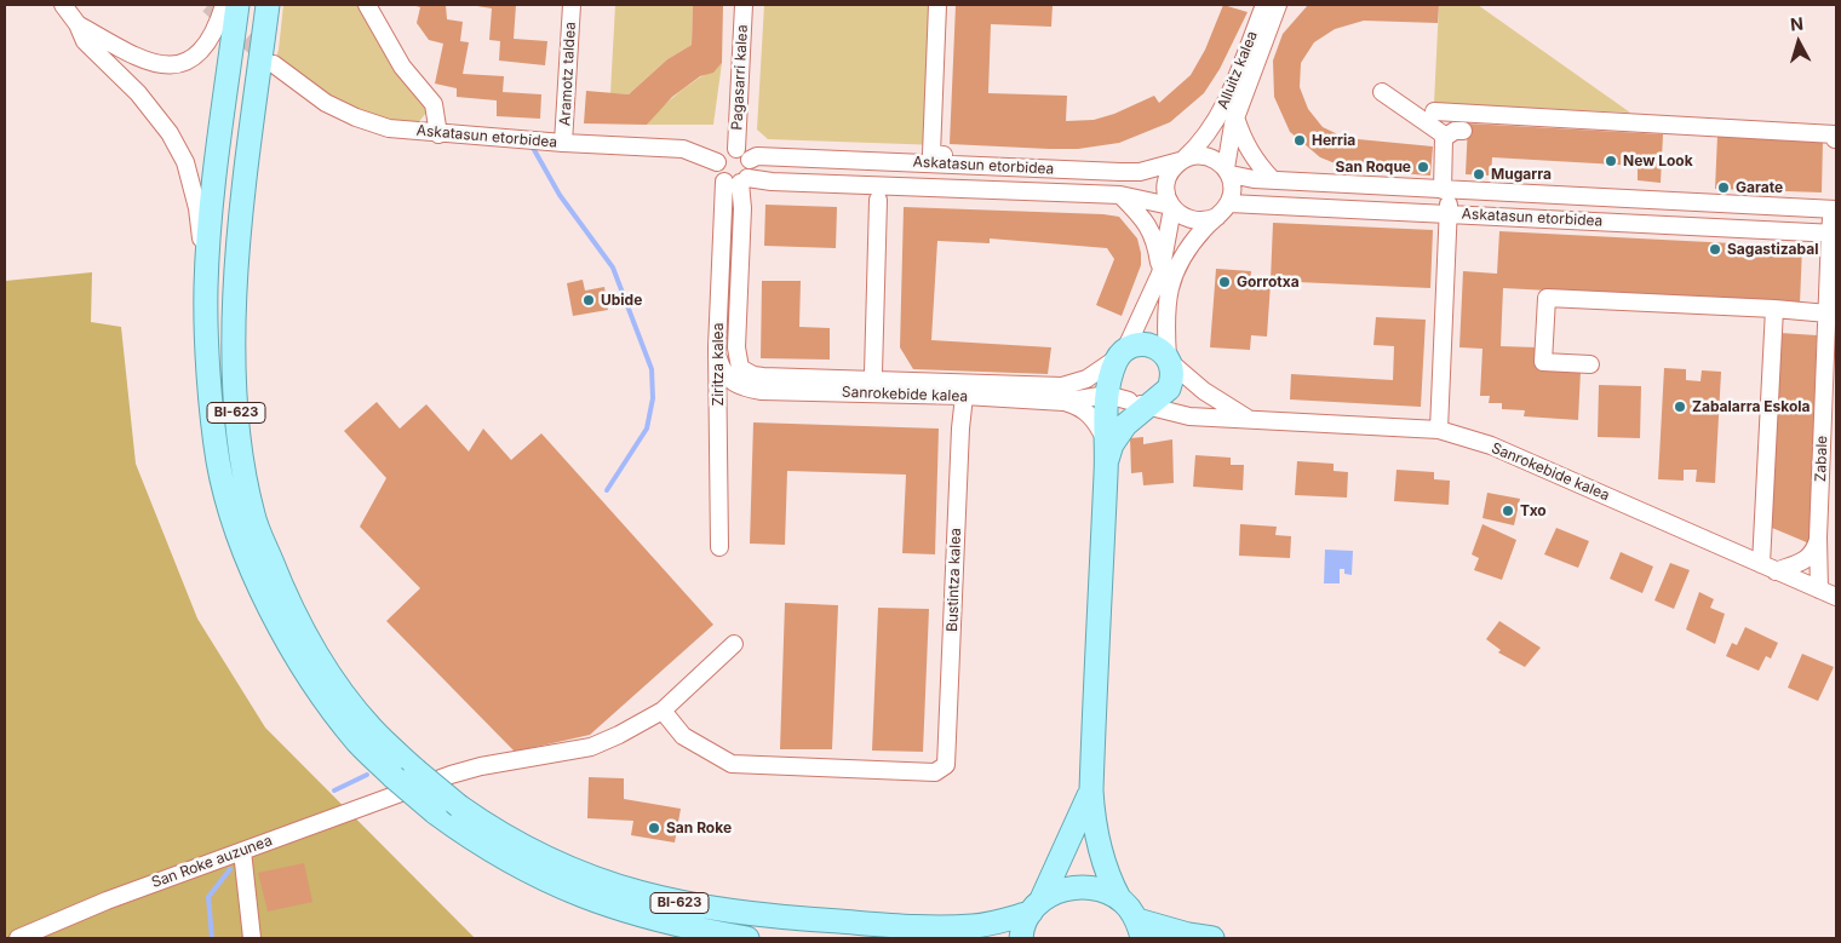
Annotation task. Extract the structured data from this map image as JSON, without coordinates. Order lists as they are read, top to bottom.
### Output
{
  "streets": {
    "main road": ["BI-623"],
    "street": [
      "Alluitz kalea",
      "Aramotz taldea",
      "Pagasarri kalea",
      "Askatasun etorbidea",
      "Ziritza kalea",
      "Sanrokebide kalea",
      "Zabale",
      "Bustintza kalea",
      "San Roke auzunea"
    ]
  },
  "crossings": [
    ["Alluitz kalea", "Askatasun etorbidea"],
    ["Aramotz taldea", "Askatasun etorbidea"],
    ["Pagasarri kalea", "Askatasun etorbidea"],
    ["Pagasarri kalea", "Ziritza kalea"],
    ["Askatasun etorbidea", "Ziritza kalea"],
    ["Askatasun etorbidea", "Zabale"],
    ["Ziritza kalea", "Sanrokebide kalea"],
    ["Sanrokebide kalea", "Zabale"],
    ["Sanrokebide kalea", "Bustintza kalea"],
    ["Bustintza kalea", "San Roke auzunea"]
  ],
  "places": [
    "Herria",
    "New Look",
    "San Roque",
    "Mugarra",
    "Garate",
    "Sagastizabal",
    "Gorrotxa",
    "Ubide",
    "Zabalarra Eskola",
    "Txo",
    "San Roke"
  ],
  "north": "top"
}
